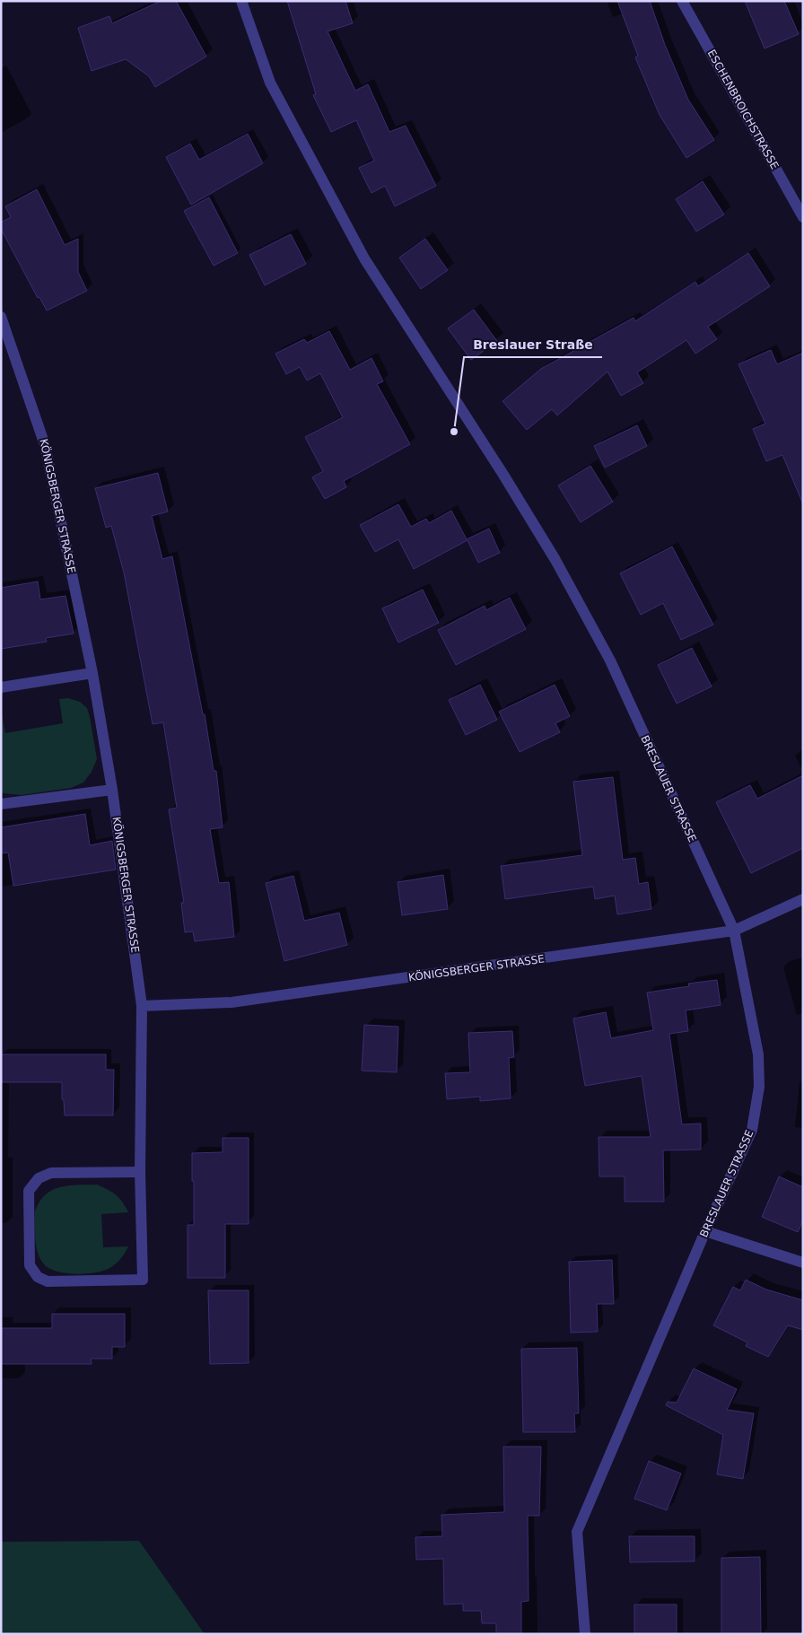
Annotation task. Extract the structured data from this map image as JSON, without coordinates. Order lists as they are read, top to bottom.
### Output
{
  "streets": {
    "street": ["ESCHENBROICHSTRASSE", "KÖNIGSBERGER STRASSE", "BRESLAUER STRASSE"]
  },
  "crossings": [
    ["KÖNIGSBERGER STRASSE", "BRESLAUER STRASSE"]
  ],
  "places": ["Breslauer Straße"]
}
